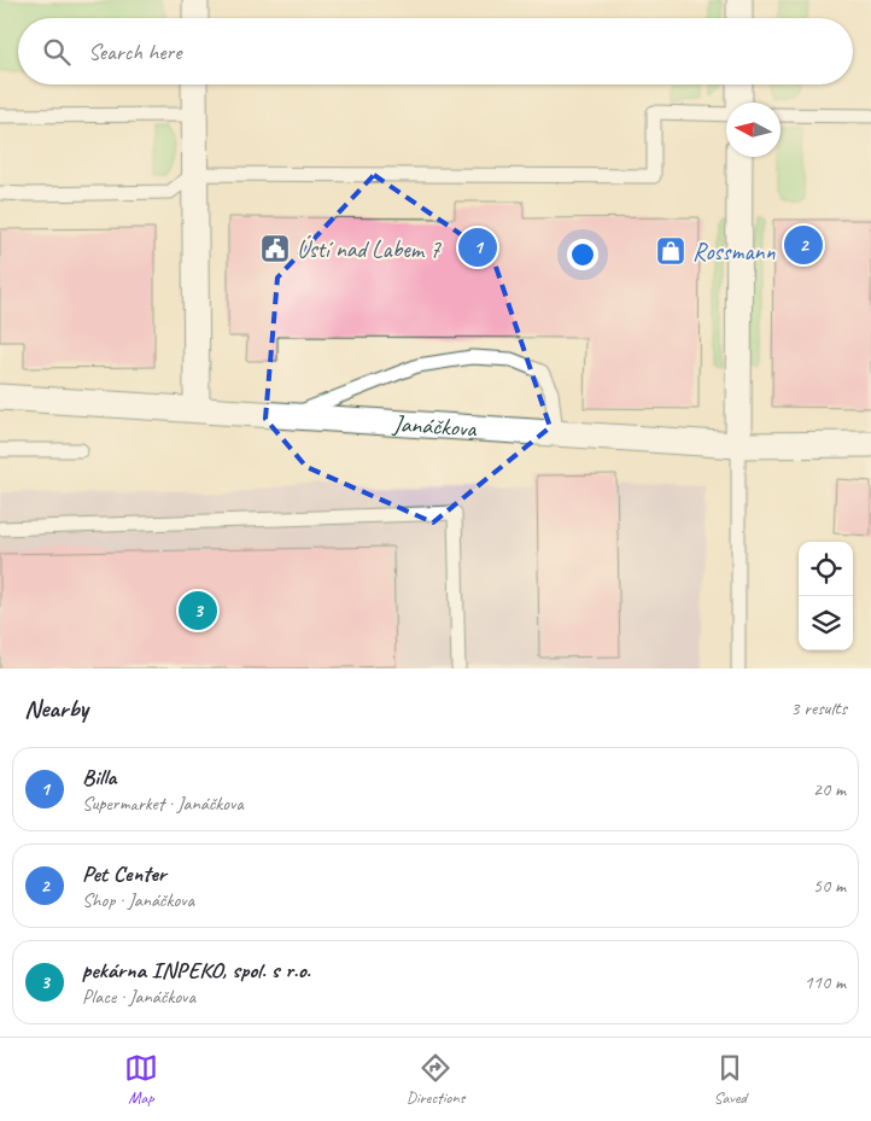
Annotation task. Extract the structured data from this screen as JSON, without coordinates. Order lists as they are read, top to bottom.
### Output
{
  "streets": {
    "street": ["Janáčkova"]
  },
  "places": {
    "public building": ["Ústí nad Labem 7"],
    "shop": ["Rossmann"]
  },
  "north": "left",
  "page": {
    "search": "Search here",
    "pins": ["2", "1", "3"],
    "heading": ["Nearby", "3 results"],
    "list": [
      {
        "mark": "1",
        "name": "Billa",
        "note": "Supermarket · Janáčkova",
        "value": "20 m"
      },
      {
        "mark": "2",
        "name": "Pet Center",
        "note": "Shop · Janáčkova",
        "value": "50 m"
      },
      {
        "mark": "3",
        "name": "pekárna INPEKO, spol. s r.o.",
        "note": "Place · Janáčkova",
        "value": "110 m"
      }
    ],
    "nav": ["Map", "Directions", "Saved"]
  }
}
